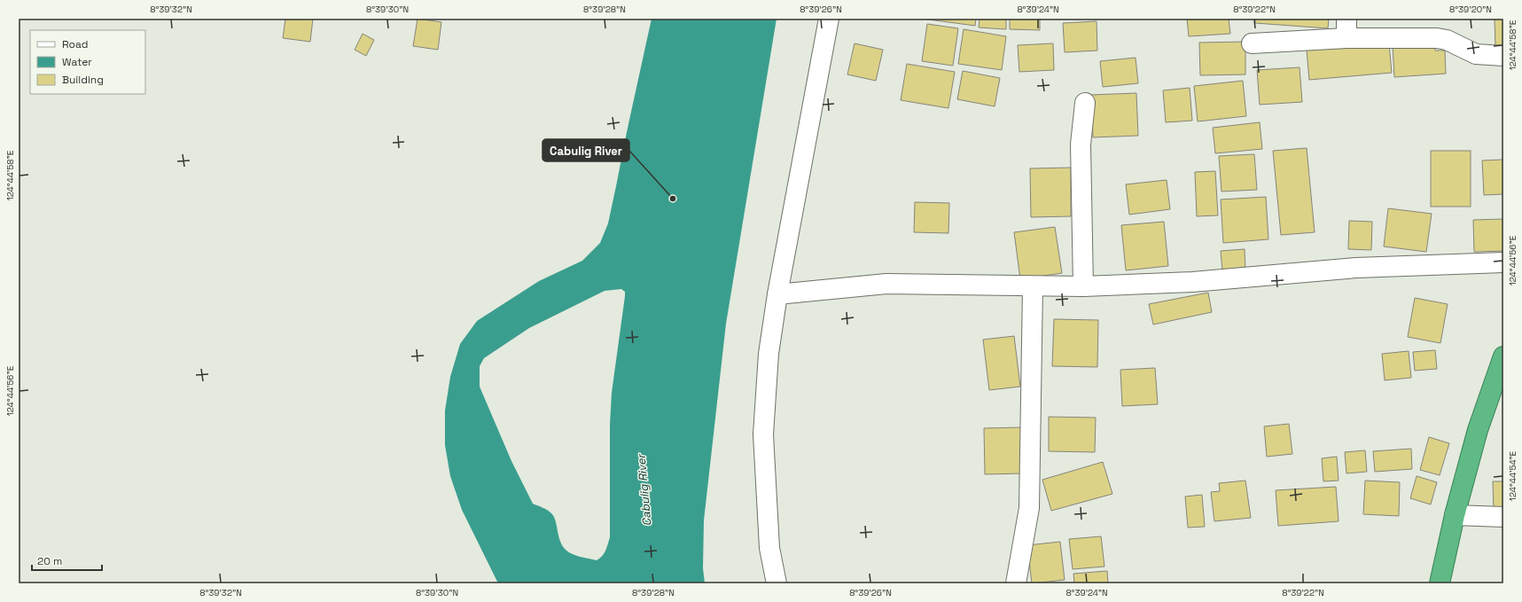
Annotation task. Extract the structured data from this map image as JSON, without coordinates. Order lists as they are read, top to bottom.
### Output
{
  "water": ["Cabulig River"],
  "places": ["Cabulig River"],
  "legend": ["Road", "Water", "Building"],
  "scale_bar": "20 m",
  "coordinates": [
    "8°39'32\"N",
    "8°39'30\"N",
    "8°39'28\"N",
    "8°39'26\"N",
    "8°39'24\"N",
    "8°39'22\"N",
    "8°39'20\"N",
    "124°44'58\"E",
    "124°44'56\"E",
    "124°44'54\"E"
  ]
}
